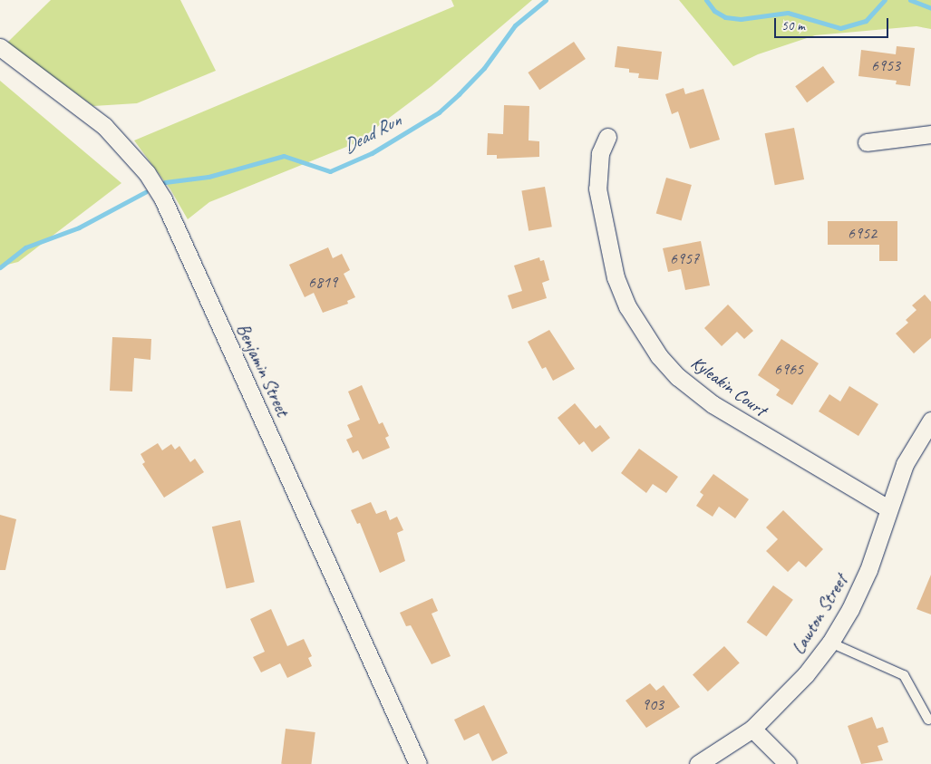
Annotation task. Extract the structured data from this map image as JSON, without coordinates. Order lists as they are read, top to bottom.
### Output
{
  "streets": {
    "street": ["Benjamin Street", "Kyleakin Court", "Lawton Street"]
  },
  "crossings": [
    ["Kyleakin Court", "Lawton Street"]
  ],
  "water": ["Dead Run"],
  "house_numbers": [
    "6953",
    "6952",
    "6957",
    "6819",
    "6965",
    "903"
  ],
  "scale_bar": "50 m"
}
